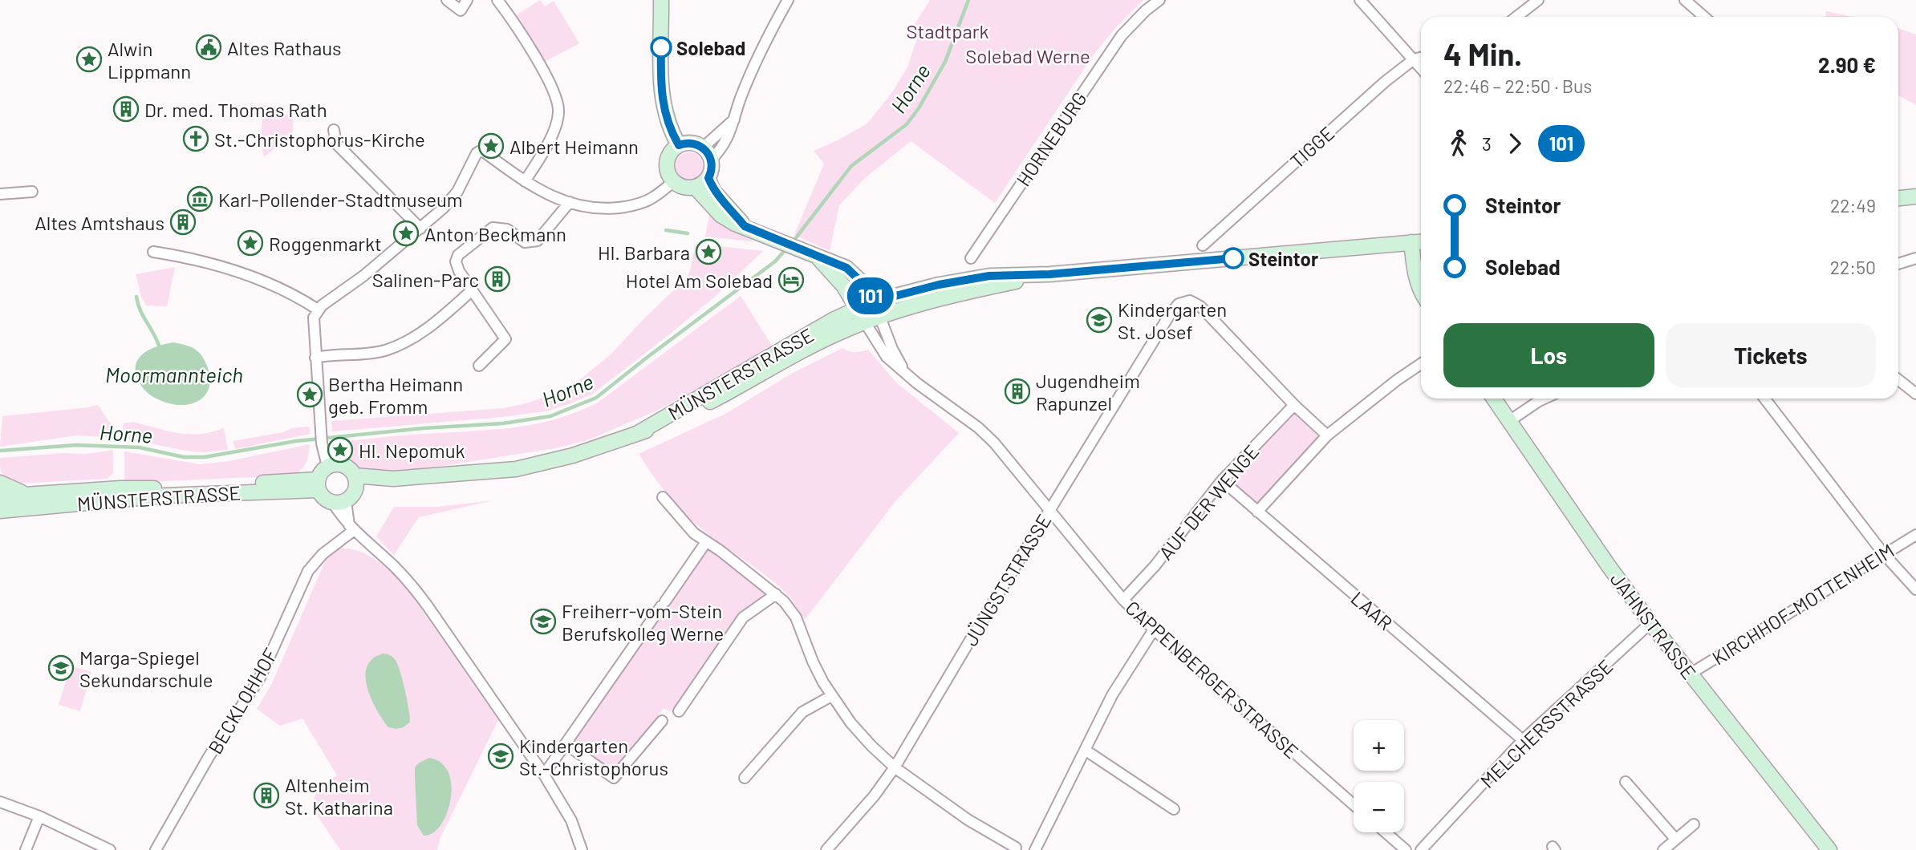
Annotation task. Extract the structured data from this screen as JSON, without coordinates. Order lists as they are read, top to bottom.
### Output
{
  "streets": {
    "main road": ["MÜNSTERSTRASSE", "JAHNSTRASSE"],
    "street": [
      "HORNEBURG",
      "TIGGE",
      "AUF DER WENGE",
      "JÜNGSTSTRASSE",
      "KIRCHHOF-MOTTENHEIM",
      "LAAR",
      "CAPPENBERGER STRASSE",
      "BECKLOHHOF",
      "MELCHERSSTRASSE"
    ]
  },
  "crossings": [
    ["MÜNSTERSTRASSE", "CAPPENBERGER STRASSE"],
    ["AUF DER WENGE", "JÜNGSTSTRASSE"],
    ["AUF DER WENGE", "LAAR"],
    ["AUF DER WENGE", "CAPPENBERGER STRASSE"],
    ["JÜNGSTSTRASSE", "CAPPENBERGER STRASSE"],
    ["KIRCHHOF-MOTTENHEIM", "JAHNSTRASSE"],
    ["LAAR", "MELCHERSSTRASSE"],
    ["JAHNSTRASSE", "MELCHERSSTRASSE"]
  ],
  "water": ["Horne", "Moormannteich"],
  "parks": ["Stadtpark", "Solebad Werne"],
  "places": {
    "public building": ["Altes Rathaus"],
    "other": ["Solebad", "Steintor"],
    "place": [
      "Alwin Lippmann",
      "Albert Heimann",
      "Anton Beckmann",
      "Roggenmarkt",
      "Hl. Barbara",
      "Bertha Heimann geb. Fromm",
      "Hl. Nepomuk"
    ],
    "building": [
      "Dr. med. Thomas Rath",
      "Altes Amtshaus",
      "Salinen-Parc",
      "Jugendheim Rapunzel",
      "Altenheim St. Katharina"
    ],
    "church": ["St.-Christophorus-Kirche"],
    "museum": ["Karl-Pollender-Stadtmuseum"],
    "hotel": ["Hotel Am Solebad"],
    "school or university": [
      "Kindergarten St. Josef",
      "Freiherr-vom-Stein Berufskolleg Werne",
      "Marga-Spiegel Sekundarschule",
      "Kindergarten St.-Christophorus"
    ]
  },
  "lines": ["bus line 101"],
  "page": {
    "on_map": "101",
    "heading": ["4 Min.", "22:46 – 22:50 · Bus", "2.90 €"],
    "legs": ["3", "101"],
    "list": [
      {
        "name": "Steintor",
        "value": "22:49"
      },
      {
        "name": "Solebad",
        "value": "22:50"
      }
    ],
    "buttons": ["Los", "Tickets"],
    "map_buttons": ["+", "−"]
  }
}
